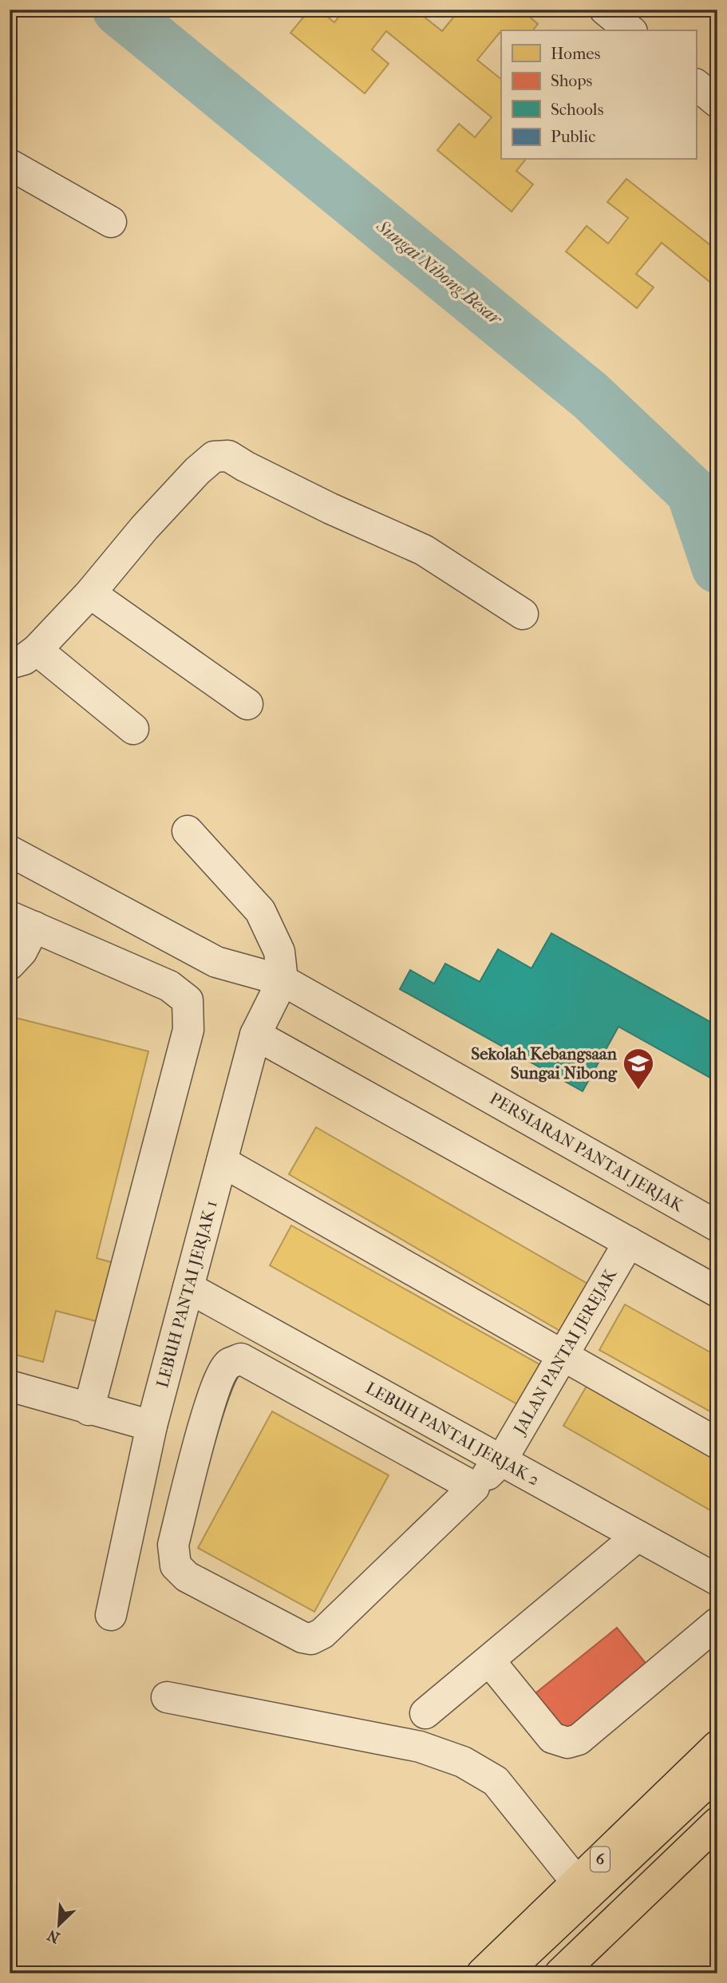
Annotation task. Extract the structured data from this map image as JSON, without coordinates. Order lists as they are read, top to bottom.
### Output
{
  "streets": {
    "main road": ["6"],
    "street": [
      "PERSIARAN PANTAI JERJAK",
      "LEBUH PANTAI JERJAK 1",
      "JALAN PANTAI JEREJAK",
      "LEBUH PANTAI JERJAK 2"
    ]
  },
  "crossings": [
    ["PERSIARAN PANTAI JERJAK", "LEBUH PANTAI JERJAK 1"],
    ["LEBUH PANTAI JERJAK 1", "LEBUH PANTAI JERJAK 2"],
    ["JALAN PANTAI JEREJAK", "LEBUH PANTAI JERJAK 2"]
  ],
  "water": ["Sungai Nibong Besar"],
  "places": {
    "school or university": ["Sekolah Kebangsaan Sungai Nibong"]
  },
  "legend": [
    "Homes",
    "Shops",
    "Schools",
    "Public"
  ],
  "north": "bottom left"
}
